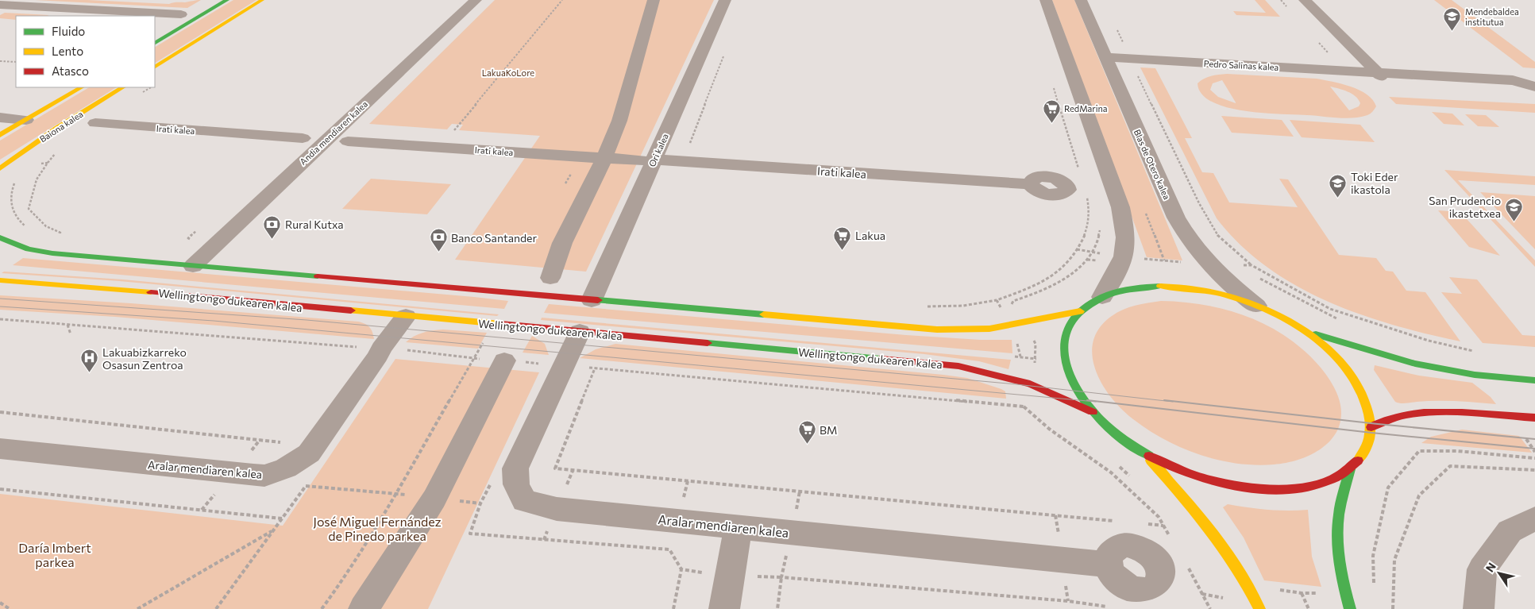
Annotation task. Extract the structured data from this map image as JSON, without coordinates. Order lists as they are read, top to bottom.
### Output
{
  "streets": {
    "main road": ["Baiona kalea", "Wellingtongo dukearen kalea"],
    "street": [
      "Pedro Salinas kalea",
      "Irati kalea",
      "Andia mendiaren kalea",
      "Ori kalea",
      "Blas de Otero kalea",
      "Aralar mendiaren kalea"
    ]
  },
  "crossings": [
    ["Pedro Salinas kalea", "Blas de Otero kalea"],
    ["Irati kalea", "Ori kalea"],
    ["Wellingtongo dukearen kalea", "Aralar mendiaren kalea"]
  ],
  "parks": ["LakuaKoLore", "José Miguel Fernández de Pinedo parkea", "Daría Imbert parkea"],
  "places": {
    "school or university": ["Mendebaldea institutua", "Toki Eder ikastola", "San Prudencio ikastetxea"],
    "supermarket": ["RedMarina", "Lakua", "BM"],
    "bank": ["Rural Kutxa", "Banco Santander"],
    "hospital": ["Lakuabizkarreko Osasun Zentroa"]
  },
  "legend": ["Fluido", "Lento", "Atasco"],
  "north": "top left"
}
